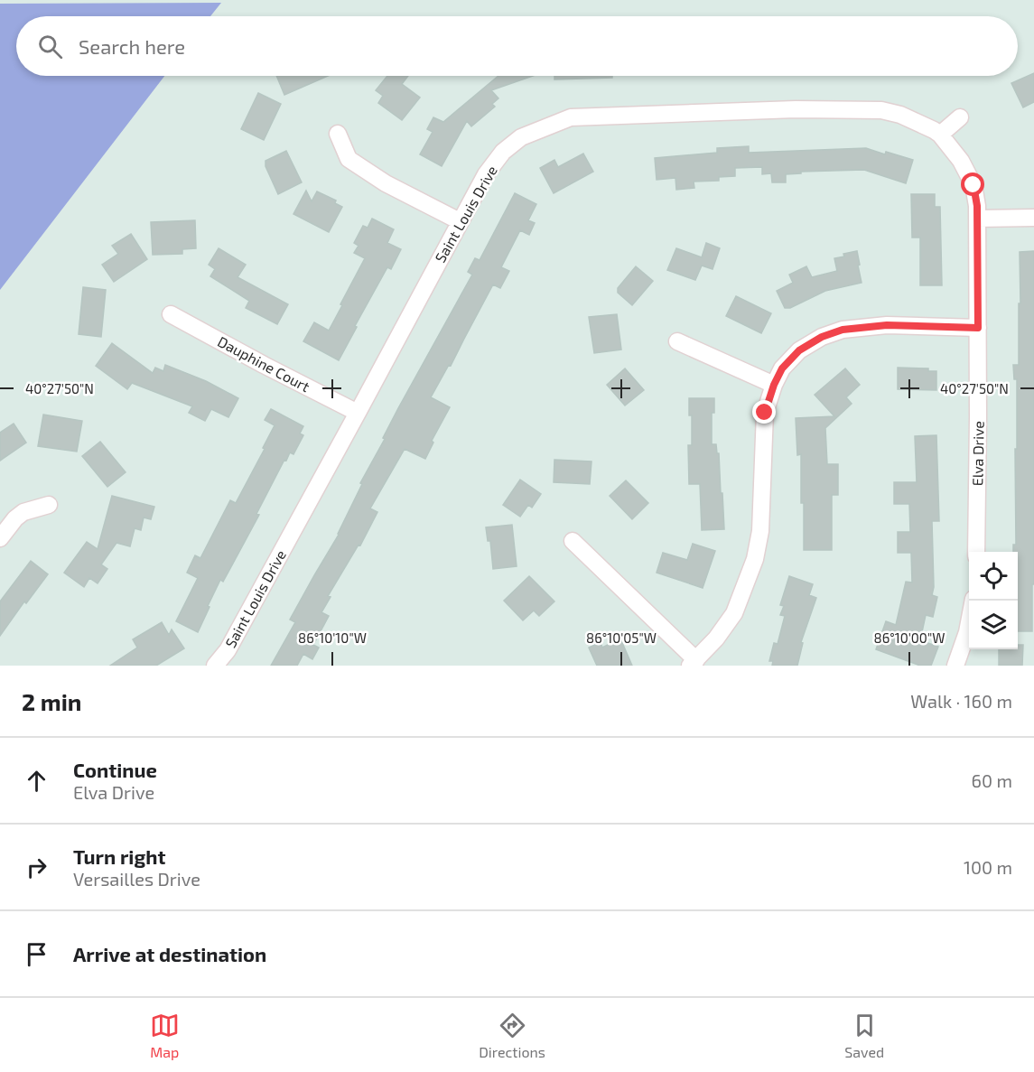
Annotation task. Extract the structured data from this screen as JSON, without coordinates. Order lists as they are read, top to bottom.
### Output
{
  "streets": {
    "street": ["Saint Louis Drive", "Dauphine Court", "Elva Drive"]
  },
  "crossings": [
    ["Saint Louis Drive", "Dauphine Court"],
    ["Saint Louis Drive", "Elva Drive"]
  ],
  "page": {
    "search": "Search here",
    "heading": ["2 min", "Walk · 160 m"],
    "list": [
      ["Continue", "Elva Drive", "60 m"],
      ["Turn right", "Versailles Drive", "100 m"],
      "Arrive at destination"
    ],
    "nav": ["Map", "Directions", "Saved"]
  },
  "coordinates": [
    "40°27'50\"N",
    "86°10'10\"W",
    "86°10'05\"W",
    "86°10'00\"W"
  ]
}
